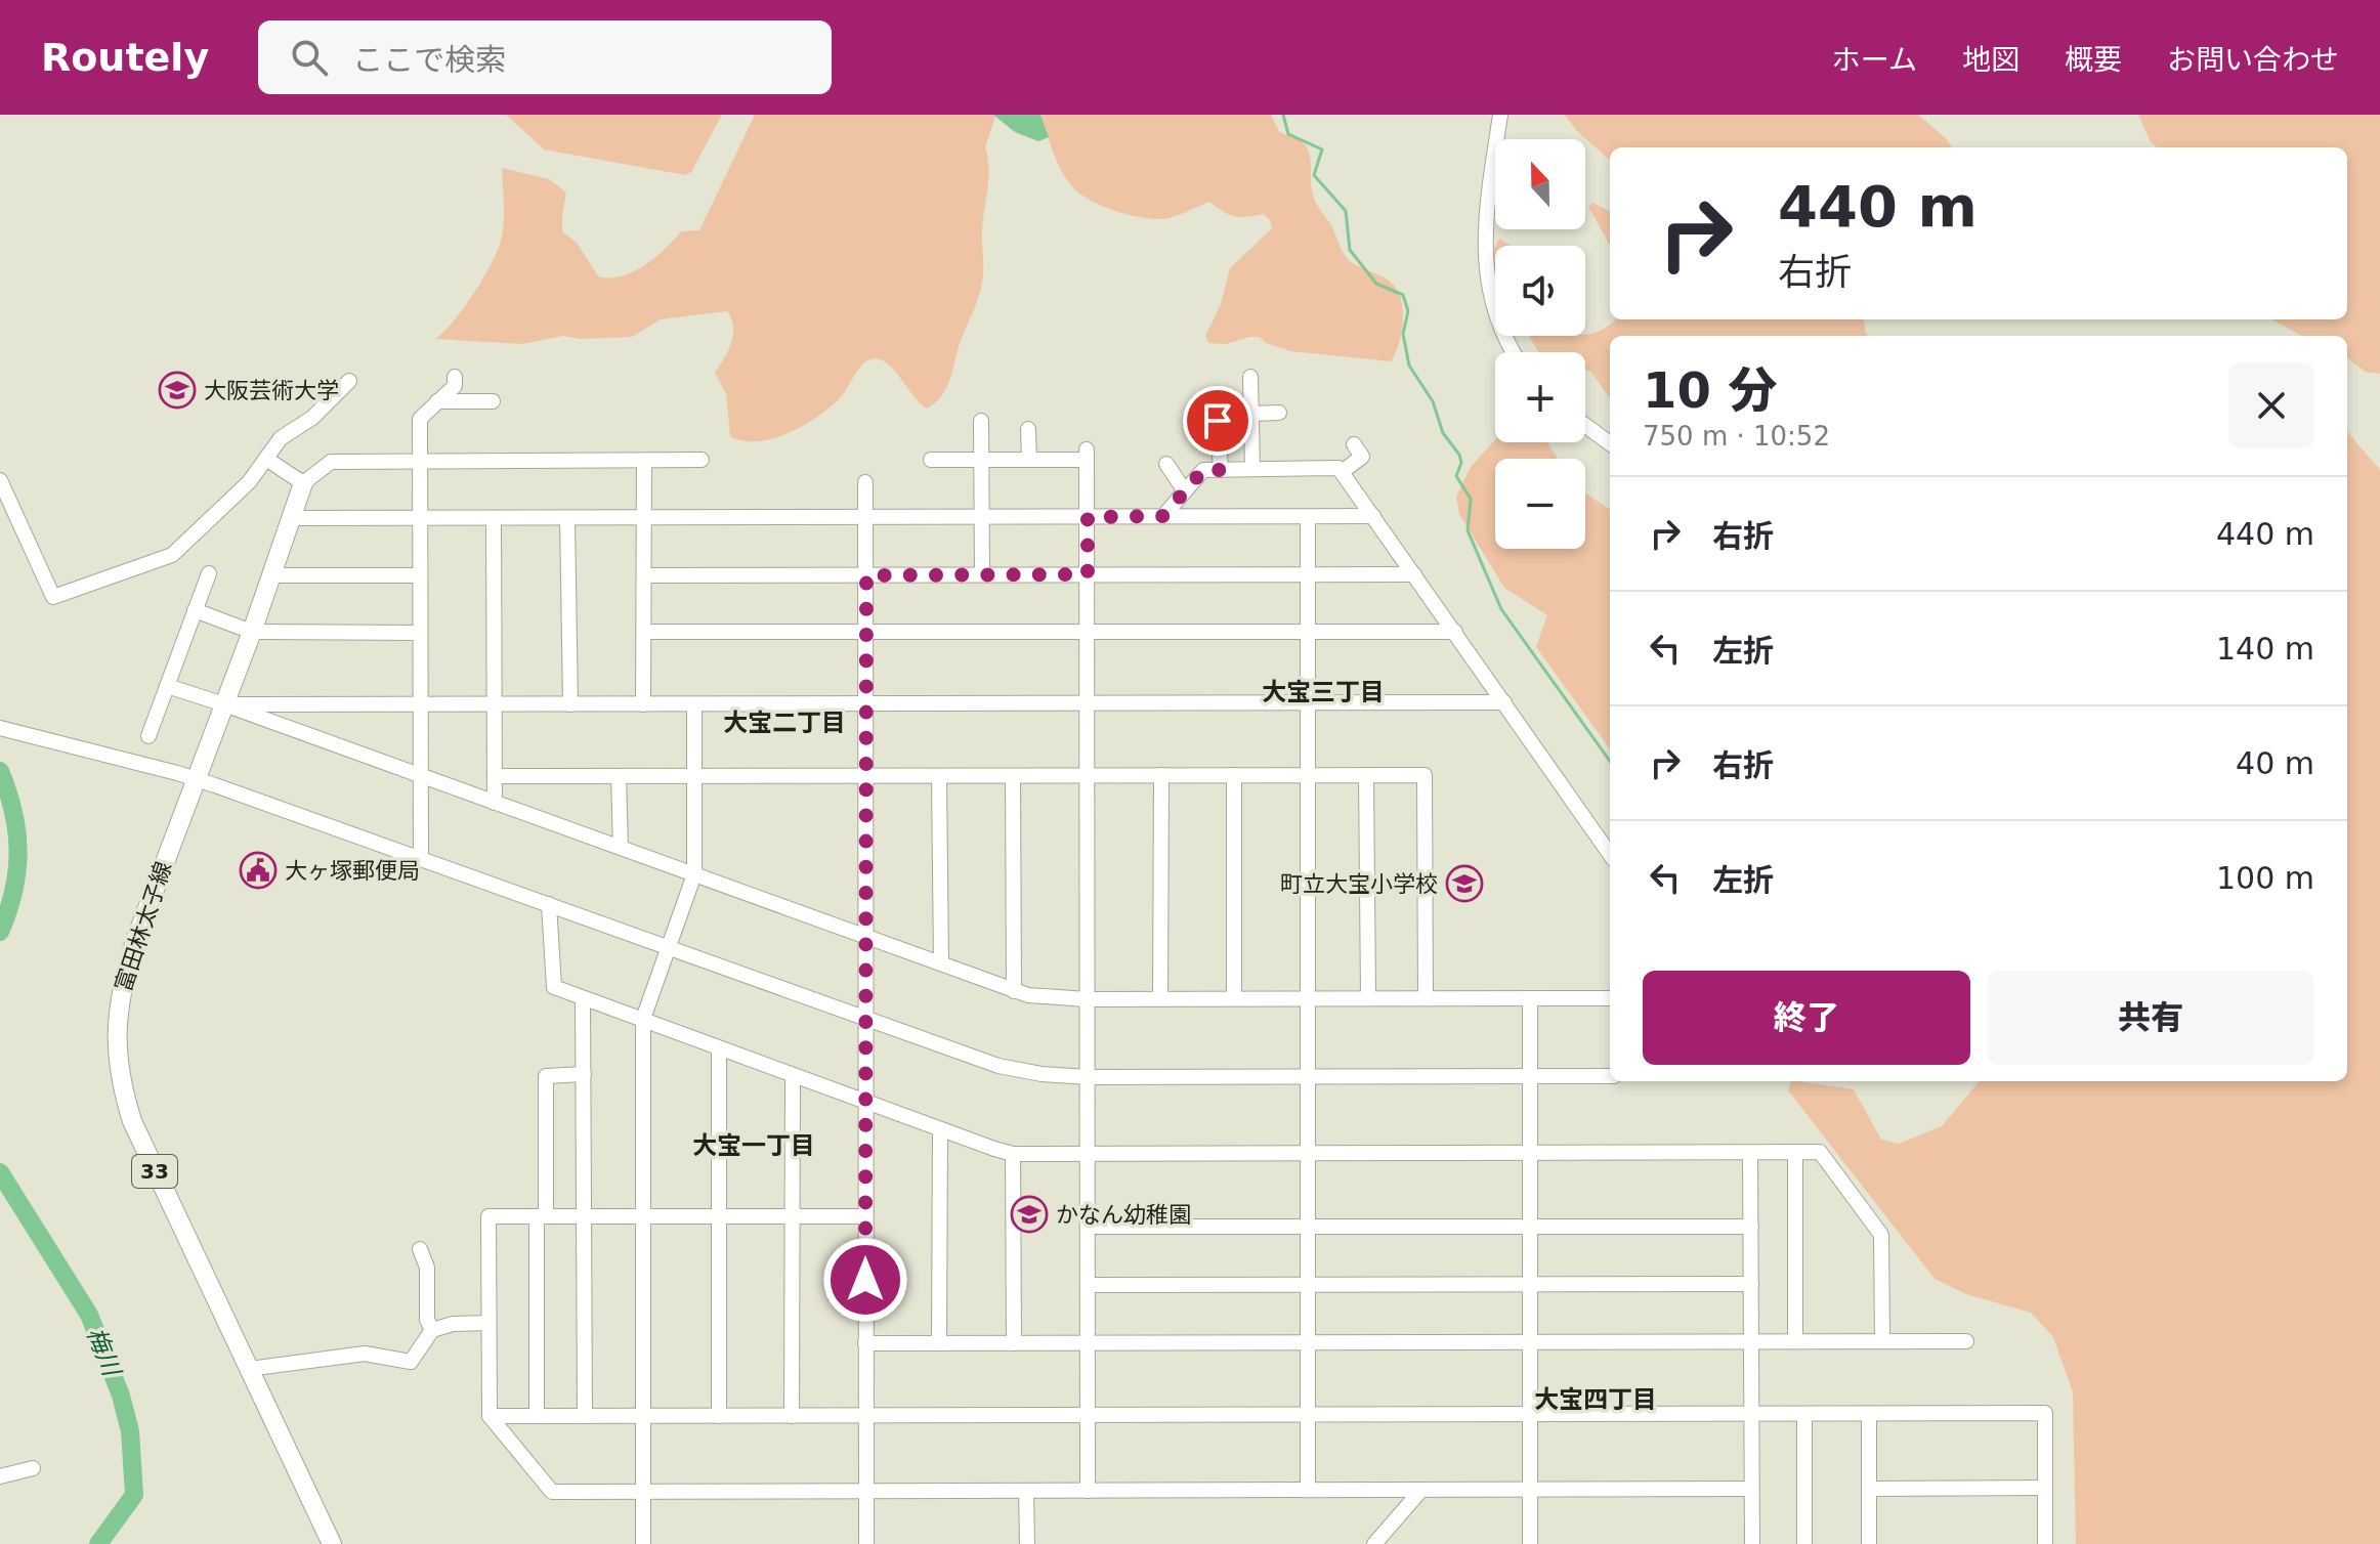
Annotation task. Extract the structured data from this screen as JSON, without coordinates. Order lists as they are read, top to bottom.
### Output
{
  "streets": {
    "main road": ["富田林太子線", "33"]
  },
  "districts": [
    "大宝三丁目",
    "大宝二丁目",
    "大宝一丁目",
    "大宝四丁目"
  ],
  "water": ["梅川"],
  "places": {
    "school or university": ["大阪芸術大学", "町立大宝小学校", "かなん幼稚園"],
    "public building": ["大ヶ塚郵便局"]
  },
  "north": "top",
  "page": {
    "header": "Routely",
    "search": "ここで検索",
    "nav": [
      "ホーム",
      "地図",
      "概要",
      "お問い合わせ"
    ],
    "map_buttons": ["+", "−"],
    "turn": ["440 m", "右折"],
    "heading": ["10 分", "750 m · 10:52"],
    "list": [
      {
        "name": "右折",
        "value": "440 m"
      },
      {
        "name": "左折",
        "value": "140 m"
      },
      {
        "name": "右折",
        "value": "40 m"
      },
      {
        "name": "左折",
        "value": "100 m"
      }
    ],
    "buttons": ["終了", "共有"]
  }
}
